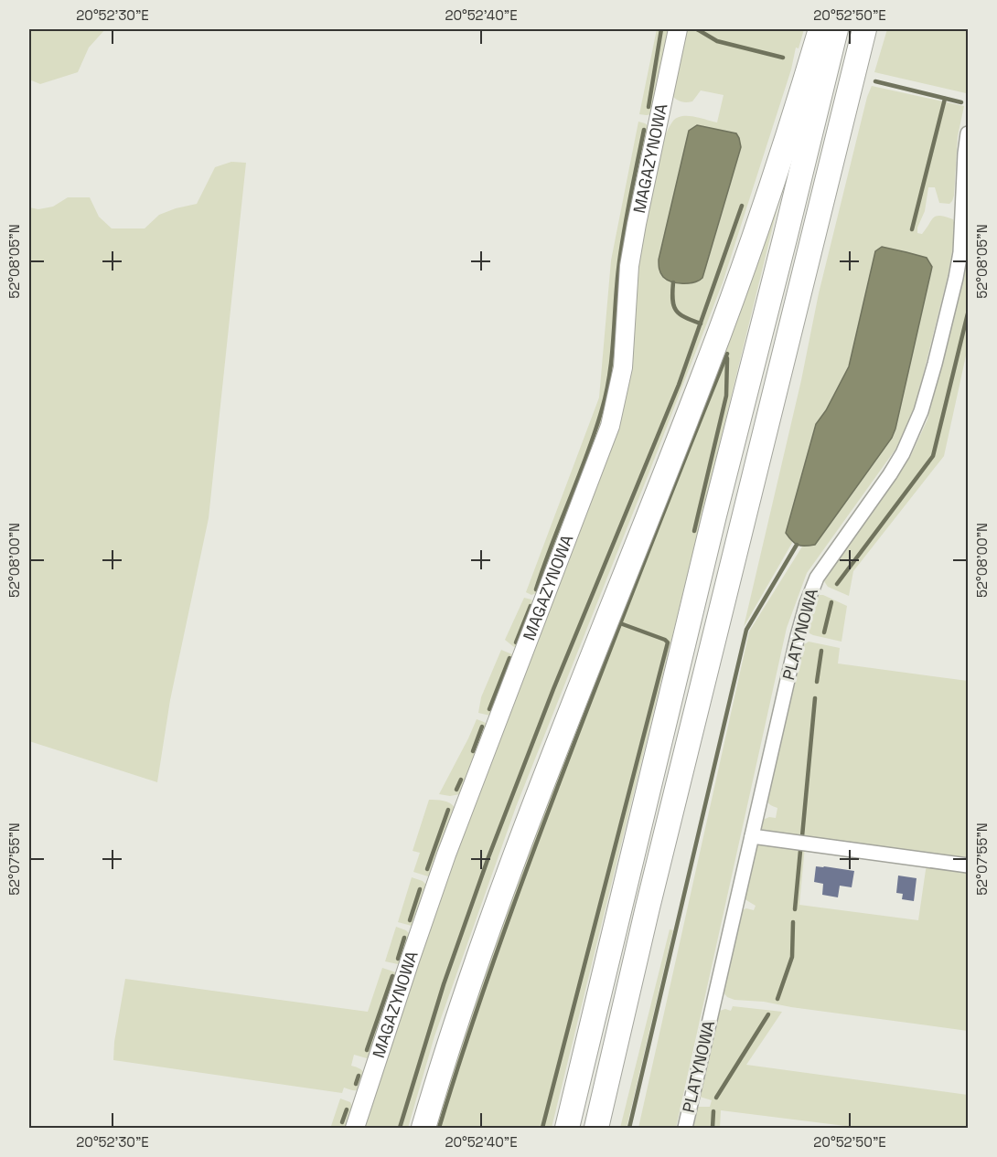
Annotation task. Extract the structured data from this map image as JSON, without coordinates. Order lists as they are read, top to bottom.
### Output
{
  "streets": {
    "street": ["MAGAZYNOWA", "PLATYNOWA"]
  },
  "coordinates": [
    "20°52'30\"E",
    "20°52'40\"E",
    "20°52'50\"E",
    "52°08'05\"N",
    "52°08'00\"N",
    "52°07'55\"N"
  ]
}
